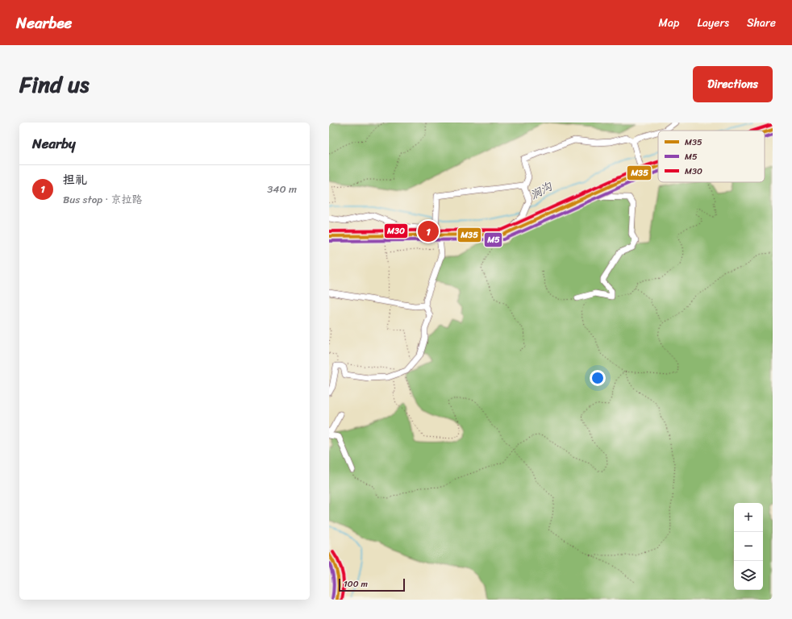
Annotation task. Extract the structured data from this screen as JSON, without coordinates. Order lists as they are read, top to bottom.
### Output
{
  "water": ["涧沟"],
  "lines": ["transit line M30", "transit line M35", "transit line M5"],
  "legend": ["M35", "M5", "M30"],
  "scale_bar": "100 m",
  "page": {
    "header": "Nearbee",
    "nav": ["Map", "Layers", "Share"],
    "title": "Find us",
    "buttons": "Directions",
    "heading": "Nearby",
    "list": [
      {
        "mark": "1",
        "name": "担礼",
        "note": "Bus stop · 京拉路",
        "value": "340 m"
      }
    ],
    "pins": "1",
    "map_buttons": ["+", "−"],
    "scale": "100 m"
  }
}
